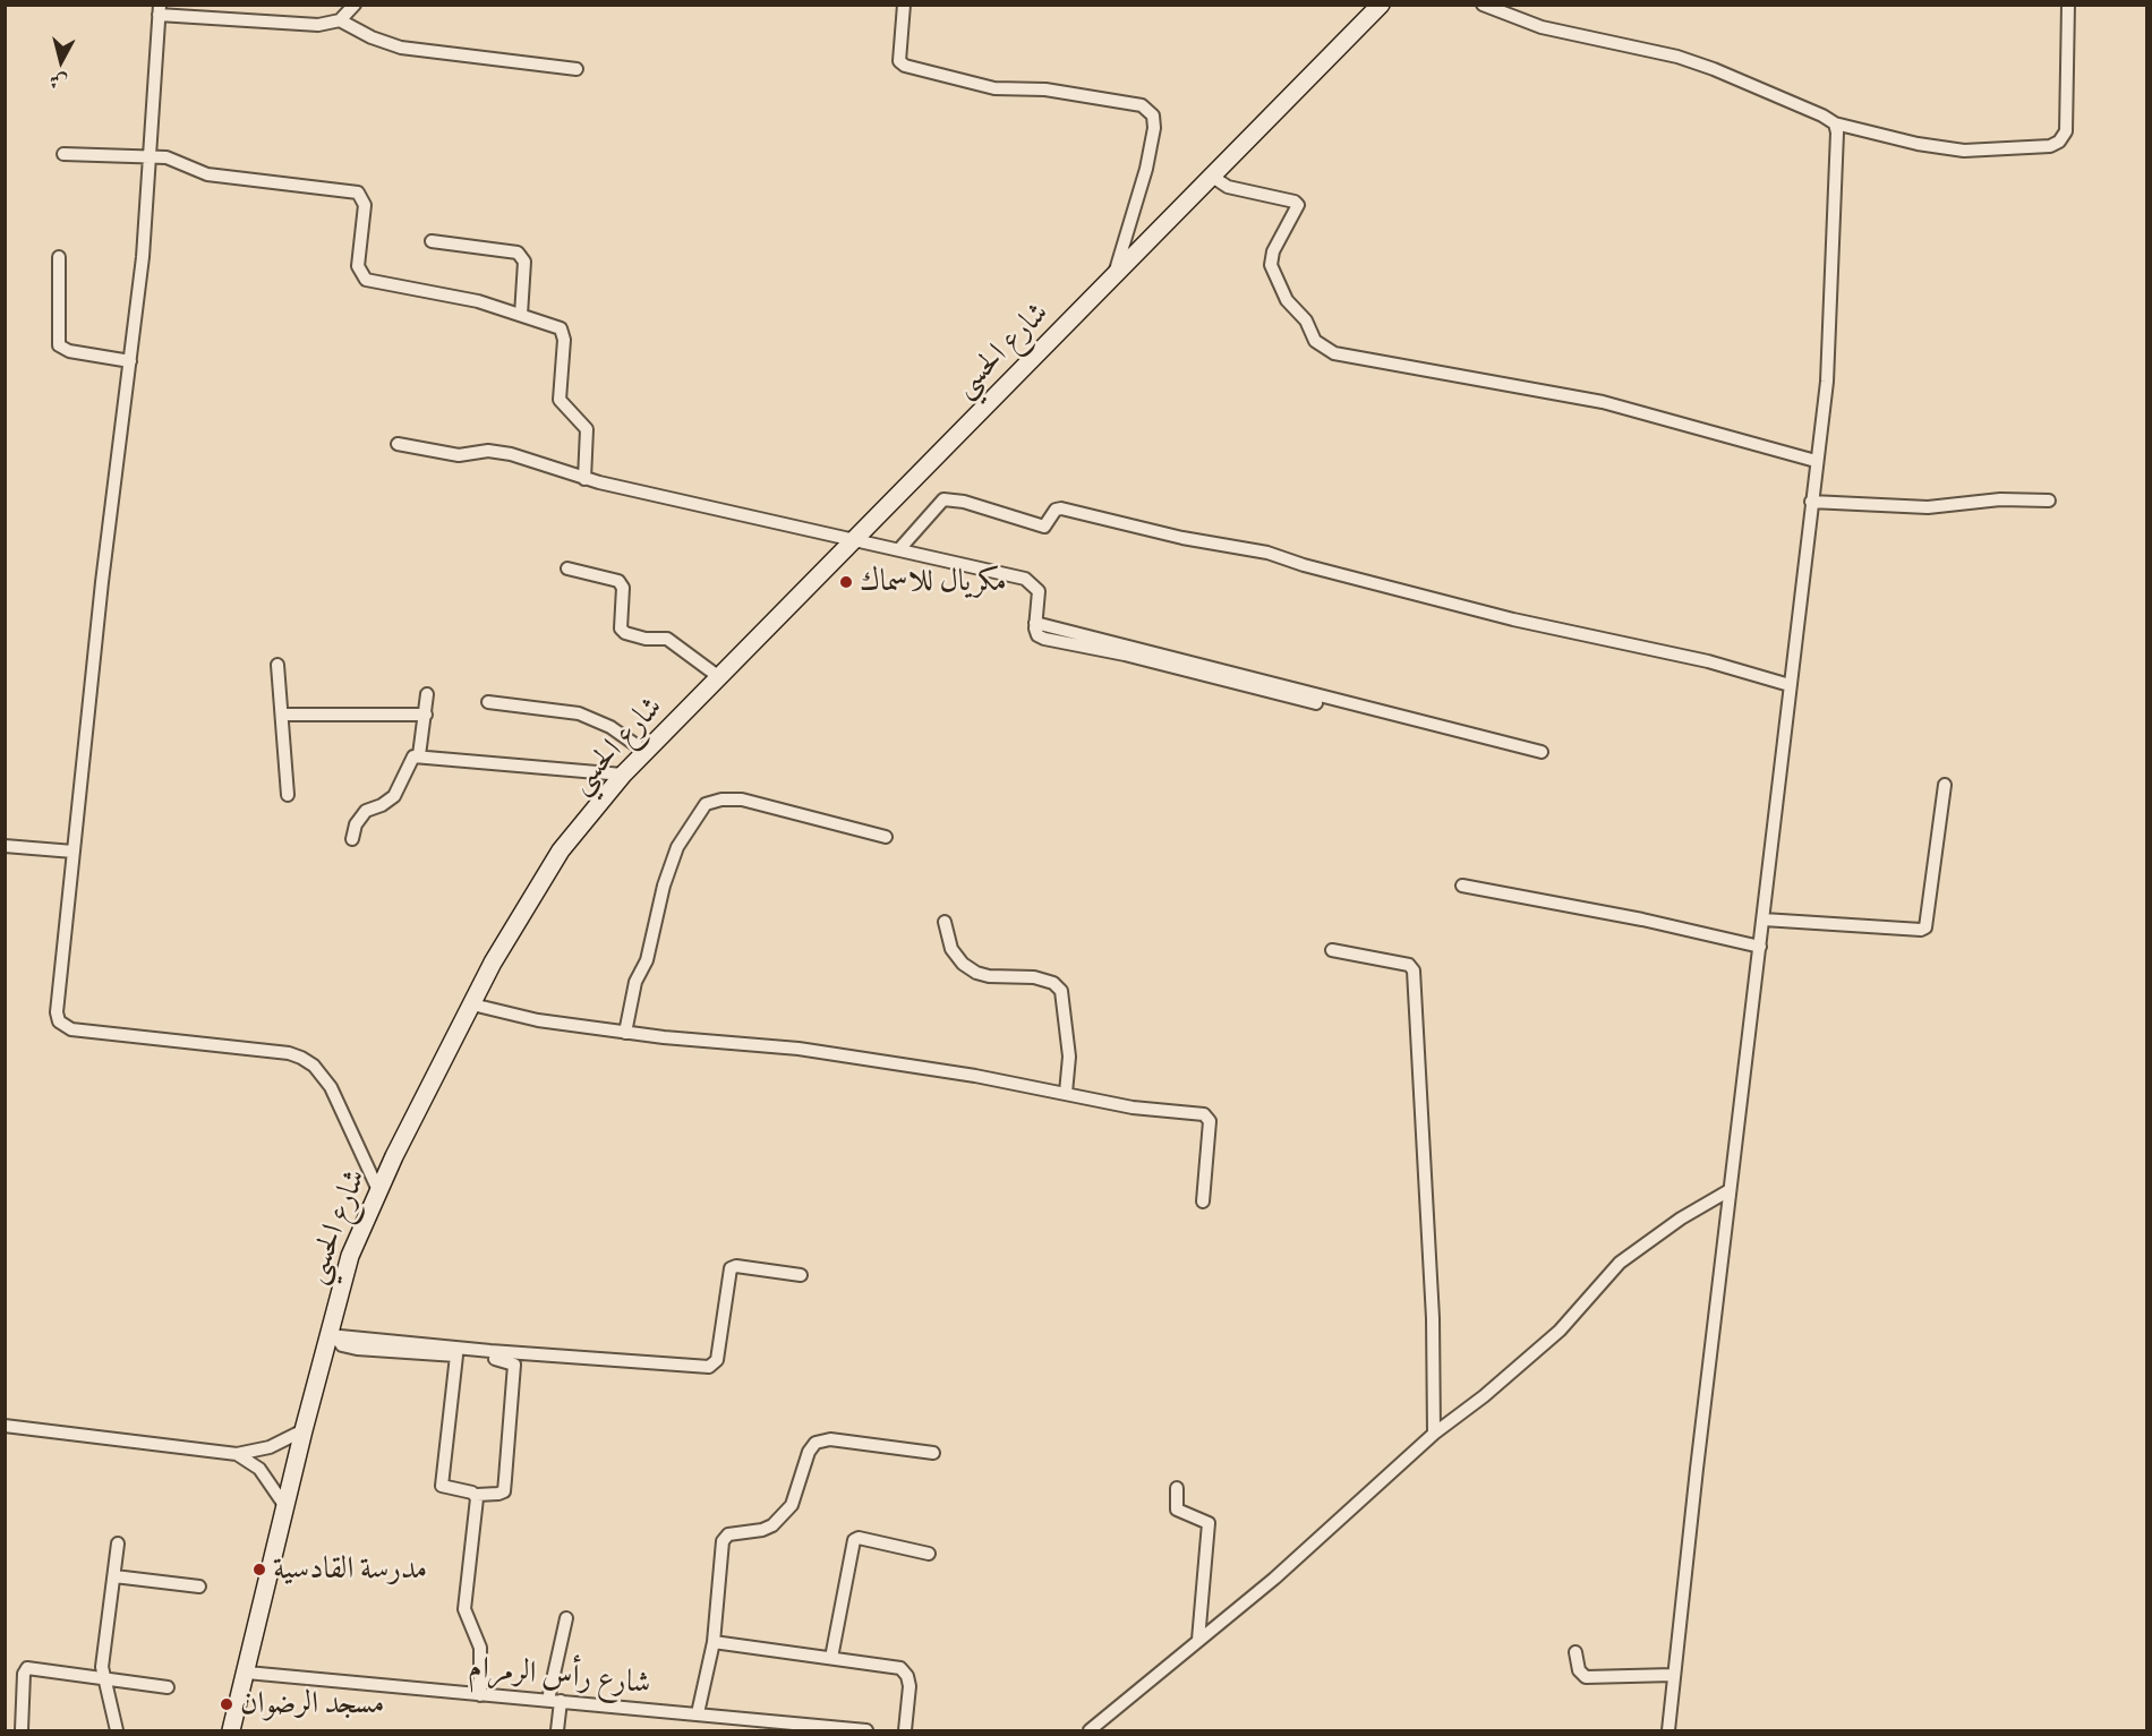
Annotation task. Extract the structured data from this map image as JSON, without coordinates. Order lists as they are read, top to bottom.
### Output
{
  "streets": {
    "street": ["شارع الحسي", "شارع رأس الرمرام"]
  },
  "crossings": [
    ["شارع الحسي", "شارع رأس الرمرام"]
  ],
  "places": ["مكريال للاسماك", "مدرسة القادسية", "مسجد الرضوان"],
  "north": "bottom"
}
